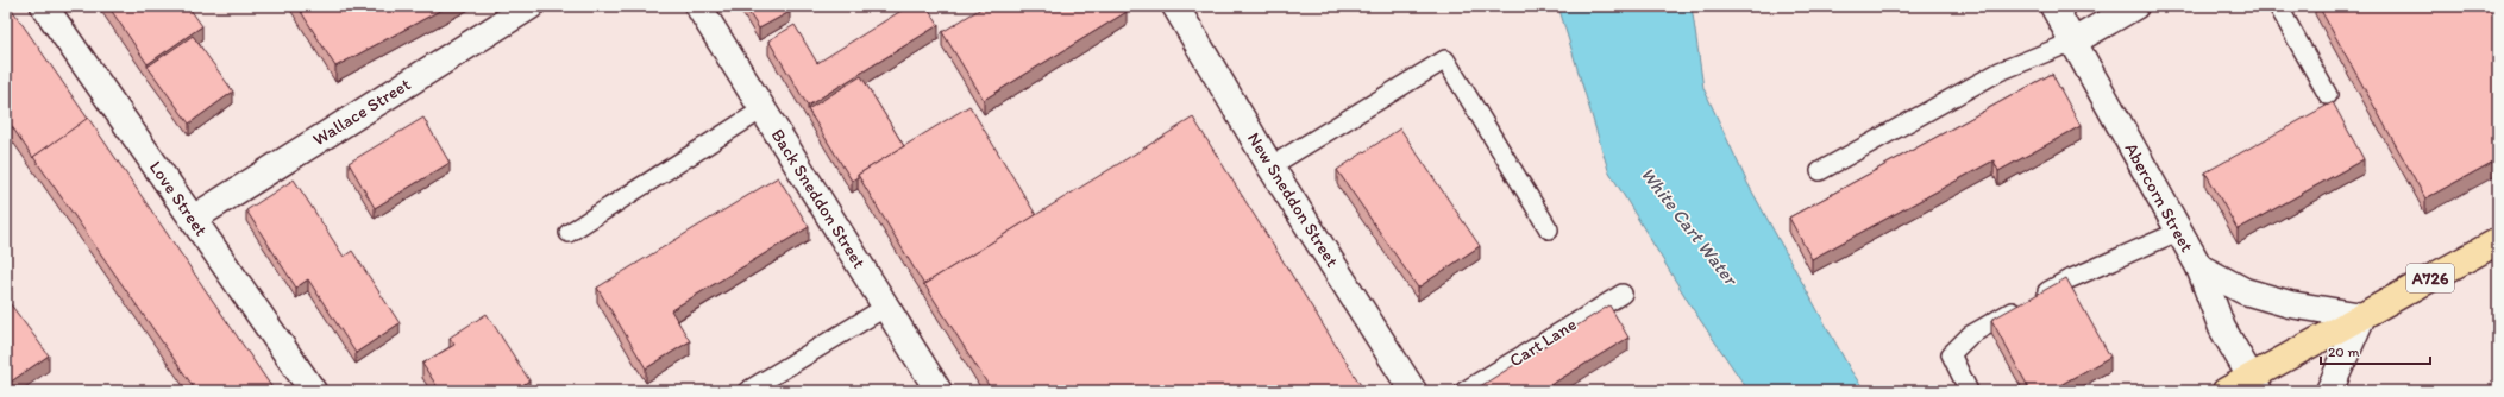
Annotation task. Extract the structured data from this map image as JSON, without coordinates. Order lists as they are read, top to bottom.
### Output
{
  "streets": {
    "main road": ["A726"],
    "street": [
      "Wallace Street",
      "Abercorn Street",
      "Love Street",
      "Back Sneddon Street",
      "New Sneddon Street"
    ],
    "lane": ["Cart Lane"]
  },
  "crossings": [
    ["Wallace Street", "Love Street"],
    ["Abercorn Street", "A726"]
  ],
  "water": ["White Cart Water"],
  "scale_bar": "20 m"
}
